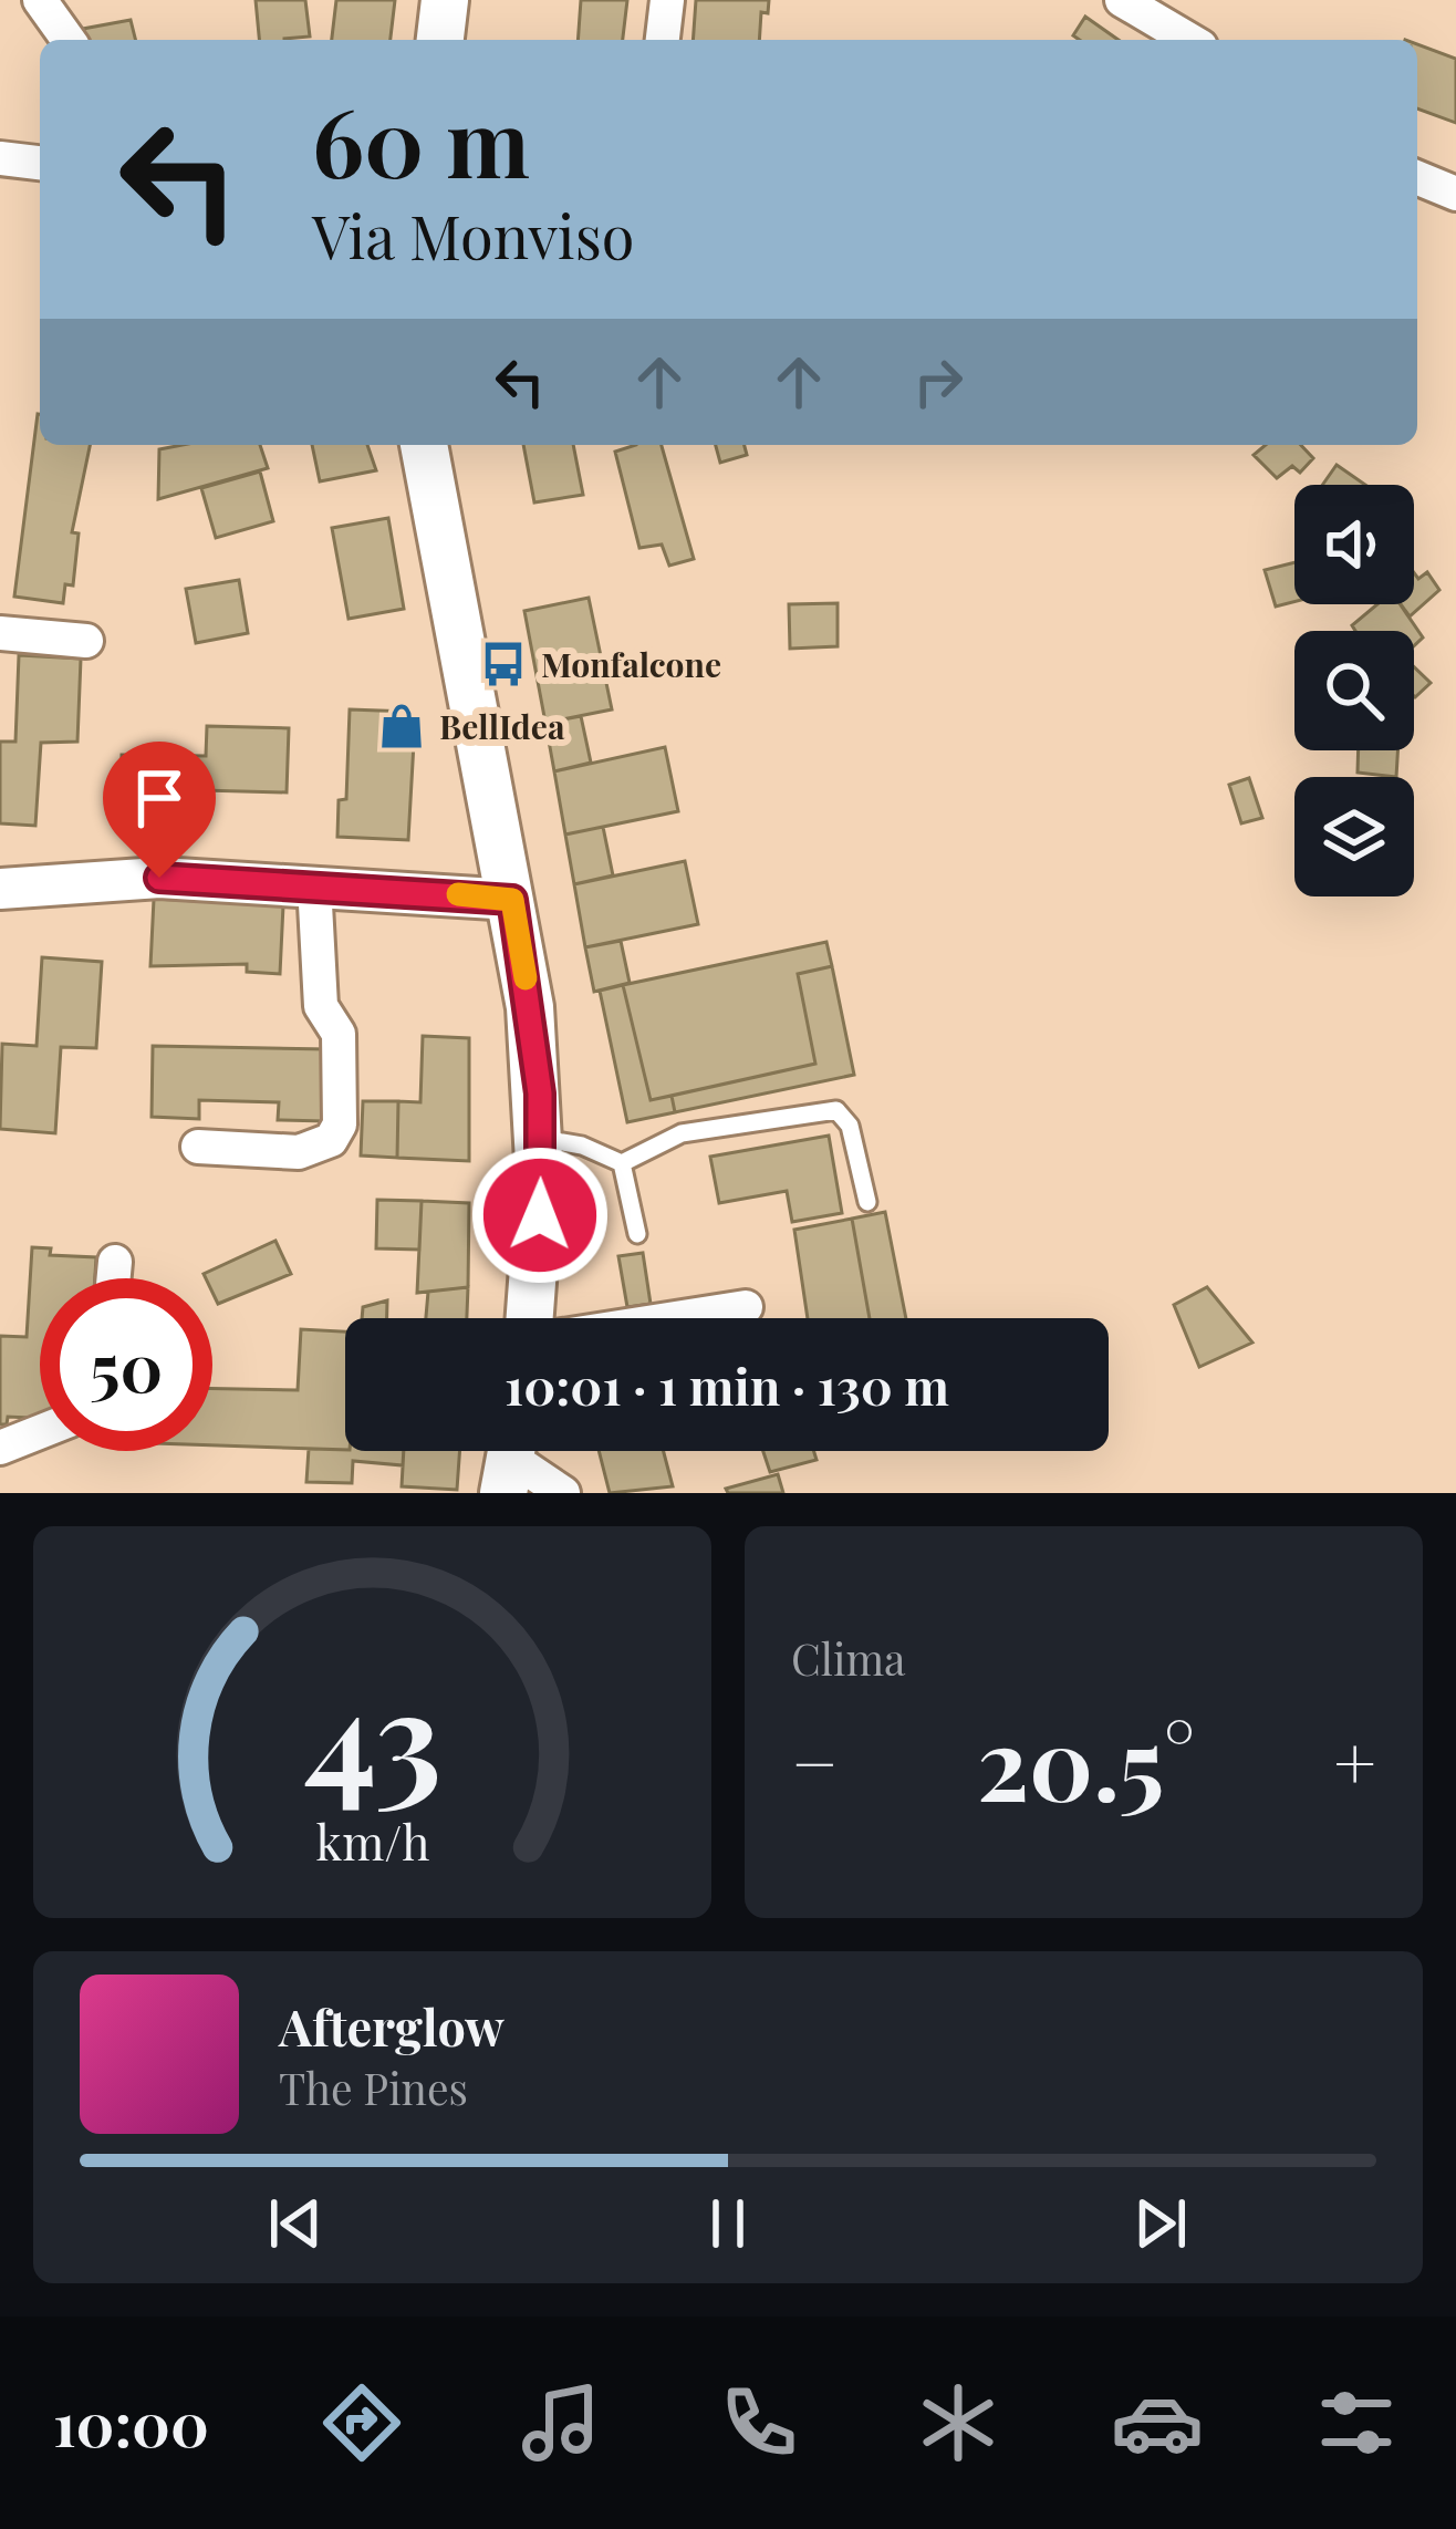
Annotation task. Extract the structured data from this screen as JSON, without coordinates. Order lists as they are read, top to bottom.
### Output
{
  "places": {
    "bus stop": ["Monfalcone"],
    "shop": ["BellIdea"]
  },
  "page": {
    "turn": ["60 m", "Via Monviso"],
    "limit": "50",
    "trip": "10:01 · 1 min · 130 m",
    "tile": "Clima",
    "heat": ["−", "20.5°", "+"],
    "song": ["Afterglow", "The Pines"],
    "tabs": "10:00",
    "gauge": ["43", "km/h"]
  }
}
